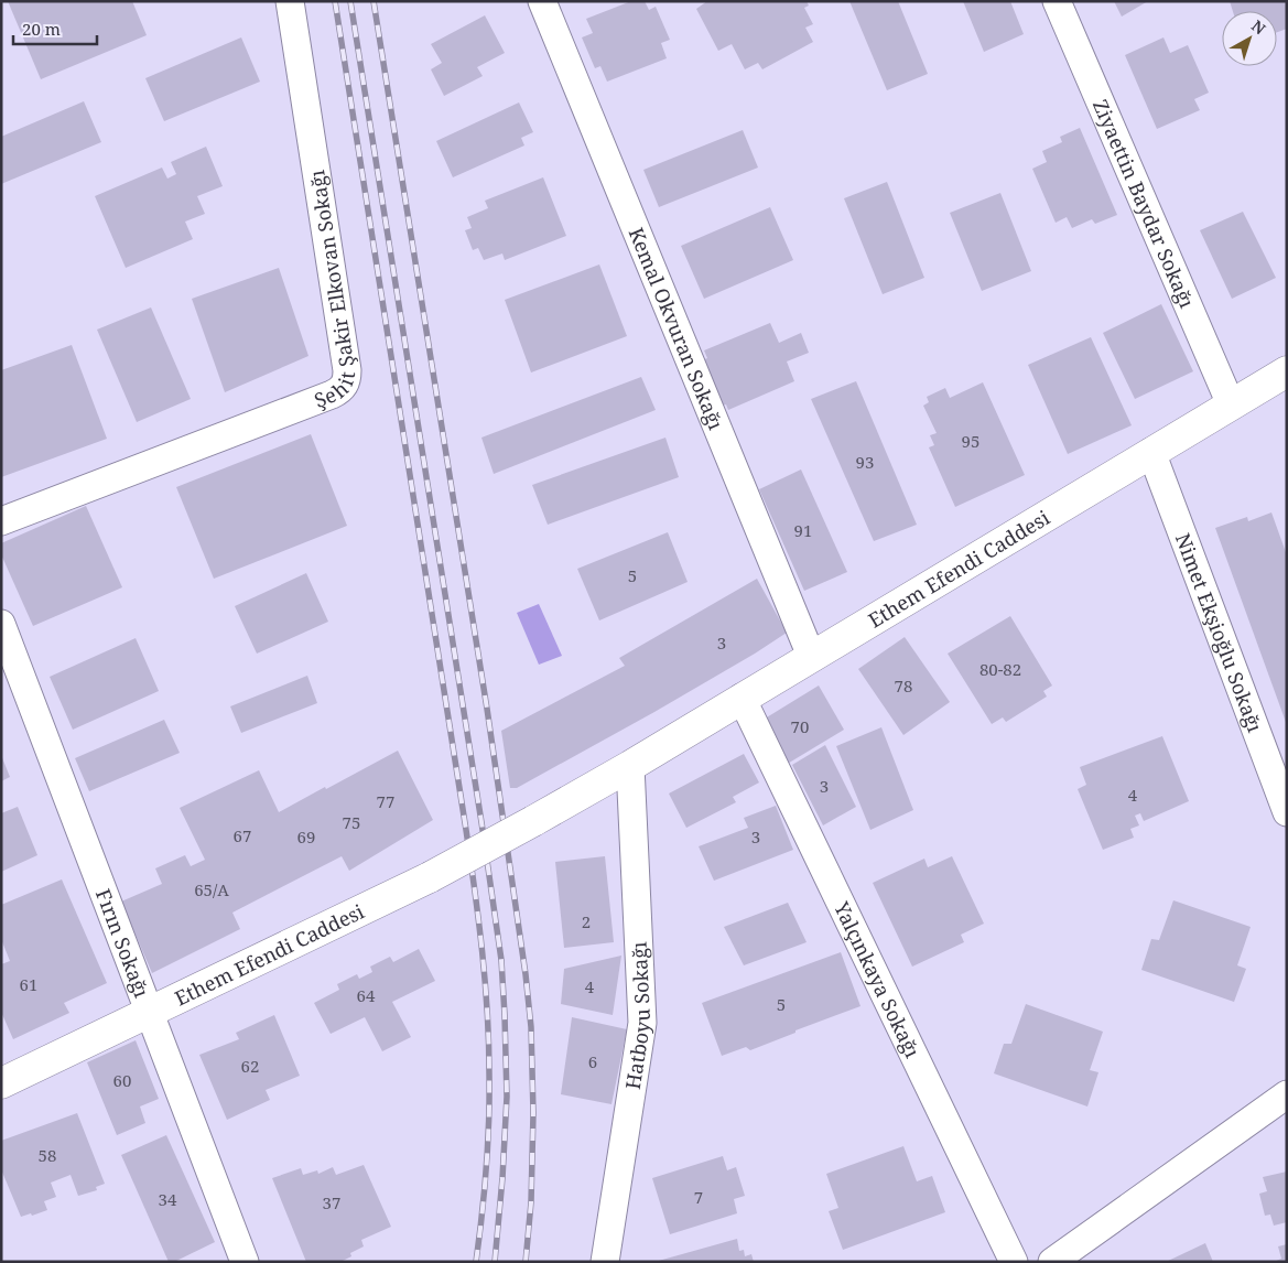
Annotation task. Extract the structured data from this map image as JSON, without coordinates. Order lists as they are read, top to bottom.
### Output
{
  "streets": {
    "main road": ["Ethem Efendi Caddesi"],
    "street": [
      "Ziyaettin Baydar Sokağı",
      "Şehit Şakir Elkovan Sokağı",
      "Kemal Okvuran Sokağı",
      "Nimet Ekşioğlu Sokağı",
      "Fırın Sokağı",
      "Yalçınkaya Sokağı",
      "Hatboyu Sokağı"
    ]
  },
  "crossings": [
    ["Ziyaettin Baydar Sokağı", "Ethem Efendi Caddesi"],
    ["Kemal Okvuran Sokağı", "Ethem Efendi Caddesi"],
    ["Ethem Efendi Caddesi", "Nimet Ekşioğlu Sokağı"],
    ["Ethem Efendi Caddesi", "Fırın Sokağı"],
    ["Ethem Efendi Caddesi", "Yalçınkaya Sokağı"],
    ["Ethem Efendi Caddesi", "Hatboyu Sokağı"]
  ],
  "house_numbers": [
    "95",
    "93",
    "91",
    "5",
    "3",
    "80-82",
    "78",
    "70",
    "3",
    "4",
    "77",
    "75",
    "67",
    "69",
    "3",
    "65/A",
    "2",
    "61",
    "4",
    "64",
    "5",
    "6",
    "62",
    "60",
    "58",
    "7",
    "34",
    "37"
  ],
  "scale_bar": "20 m",
  "north": "top right"
}
